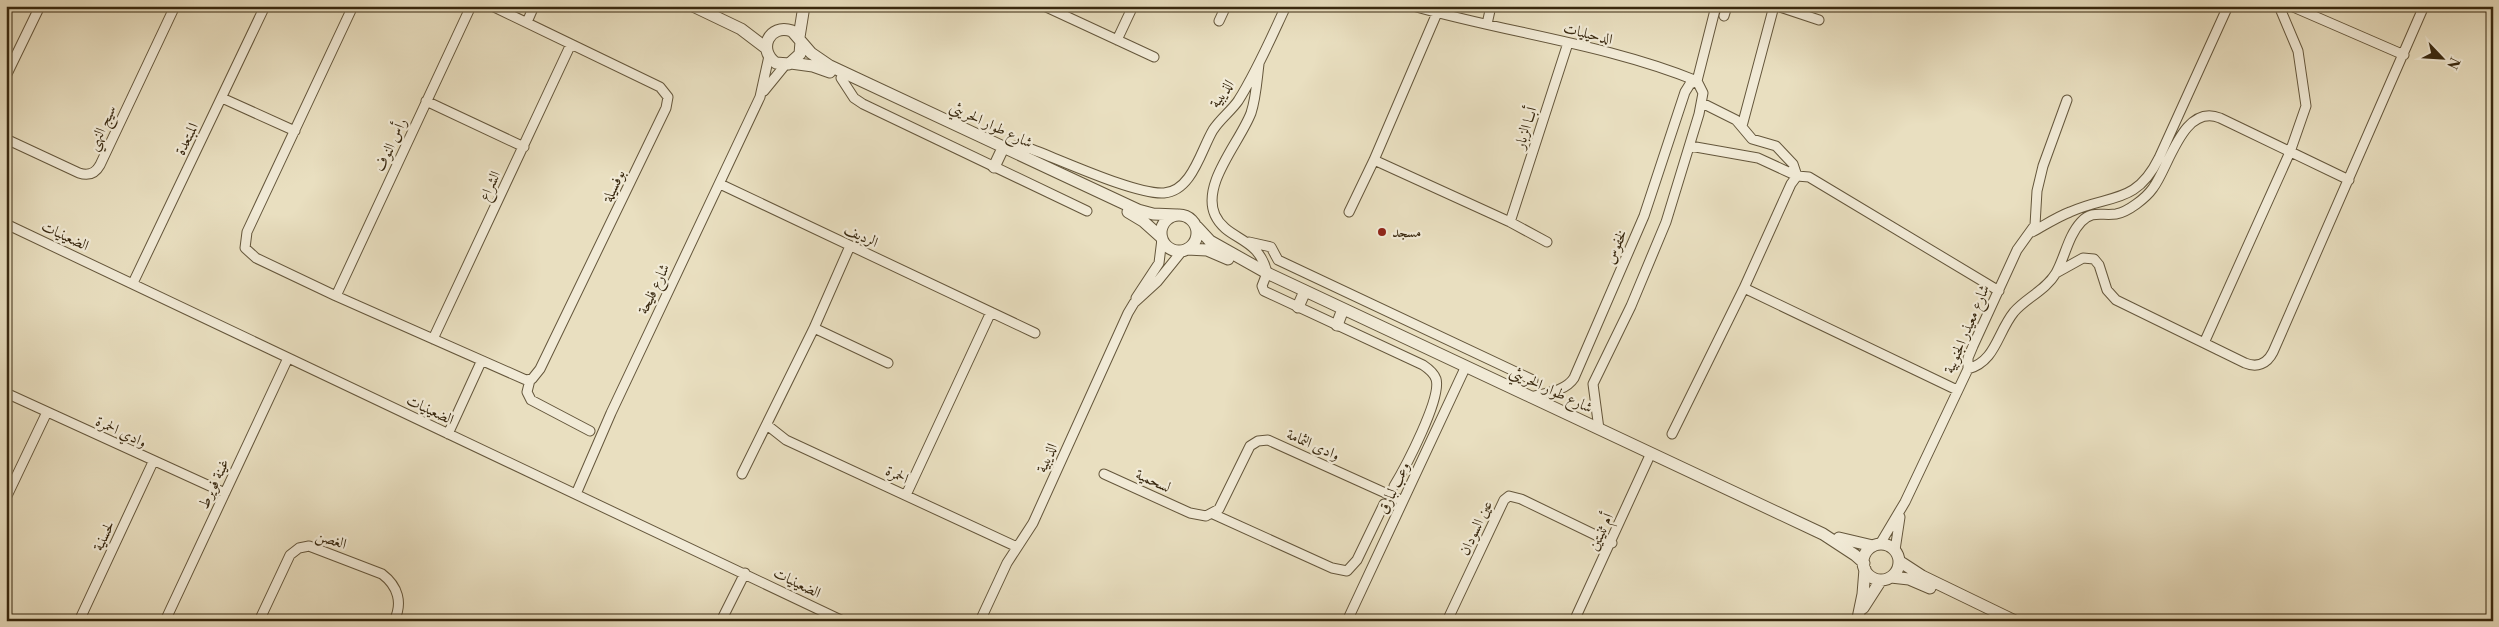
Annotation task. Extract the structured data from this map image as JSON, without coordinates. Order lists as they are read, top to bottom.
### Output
{
  "streets": {
    "street": [
      "الدحيليات",
      "الذيبية",
      "شارع طوار الحريثي",
      "سيج النهي",
      "أبــا الزبار",
      "المبتعدة",
      "رأس النوف",
      "الشراع",
      "بوفسيلة",
      "الضعينيات",
      "الرديف",
      "لخفوس",
      "شارع فليحة",
      "شارع معيذر الجنوبية",
      "وادي الحمرة",
      "وادى الثمامة",
      "الحمرة",
      "لسحمية",
      "غينة فويرط",
      "وعب لبارق",
      "عين السودان",
      "أم ثنيتين",
      "لحسنية",
      "الغصن"
    ]
  },
  "crossings": [
    ["الدحيليات", "أبــا الزبار"],
    ["الدحيليات", "لخفوس"],
    ["الذيبية", "شارع طوار الحريثي"],
    ["الذيبية", "الحمرة"],
    ["شارع طوار الحريثي", "لخفوس"],
    ["شارع طوار الحريثي", "شارع فليحة"],
    ["شارع طوار الحريثي", "شارع معيذر الجنوبية"],
    ["شارع طوار الحريثي", "وعب لبارق"],
    ["شارع طوار الحريثي", "أم ثنيتين"],
    ["المبتعدة", "الضعينيات"],
    ["الشراع", "بوفسيلة"],
    ["الضعينيات", "شارع فليحة"],
    ["الضعينيات", "غينة فويرط"],
    ["الرديف", "شارع فليحة"],
    ["وادي الحمرة", "غينة فويرط"],
    ["وادي الحمرة", "لحسنية"],
    ["وادى الثمامة", "لسحمية"],
    ["وادى الثمامة", "وعب لبارق"],
    ["عين السودان", "أم ثنيتين"]
  ],
  "places": ["مسجد"],
  "north": "bottom right"
}
